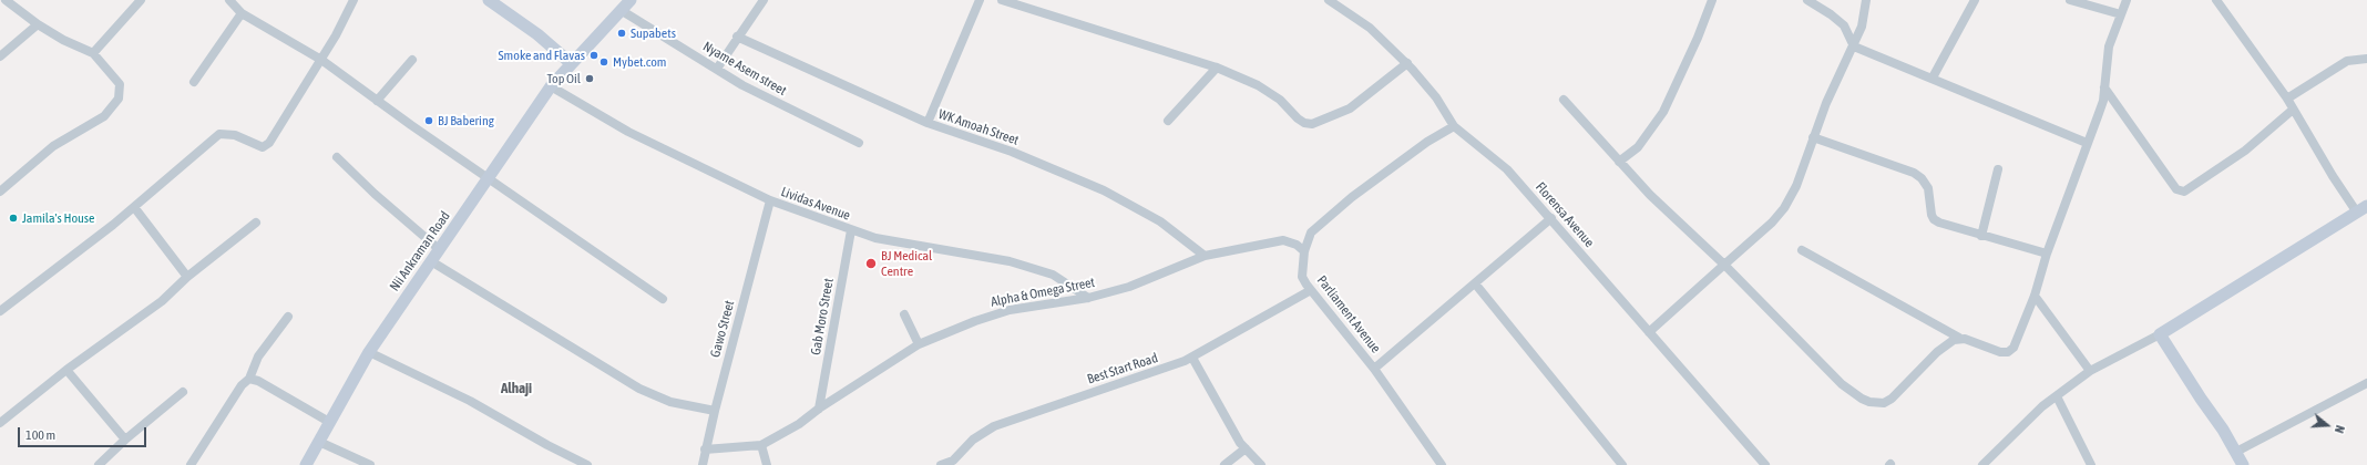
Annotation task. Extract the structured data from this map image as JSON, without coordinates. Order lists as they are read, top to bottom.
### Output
{
  "streets": {
    "street": [
      "Nyame Asem street",
      "WK Amoah Street",
      "Lividas Avenue",
      "Florensa Avenue",
      "Nii Ankraman Road",
      "Alpha & Omega Street",
      "Parliament Avenue",
      "Gab Moro Street",
      "Gawo Street",
      "Best Start Road"
    ]
  },
  "crossings": [
    ["Nyame Asem street", "Nii Ankraman Road"],
    ["WK Amoah Street", "Alpha & Omega Street"],
    ["Lividas Avenue", "Nii Ankraman Road"],
    ["Lividas Avenue", "Alpha & Omega Street"],
    ["Lividas Avenue", "Gab Moro Street"],
    ["Lividas Avenue", "Gawo Street"],
    ["Florensa Avenue", "Parliament Avenue"],
    ["Alpha & Omega Street", "Parliament Avenue"],
    ["Alpha & Omega Street", "Gab Moro Street"],
    ["Alpha & Omega Street", "Gawo Street"],
    ["Parliament Avenue", "Best Start Road"]
  ],
  "districts": ["Alhaji"],
  "places": [
    "Supabets",
    "Smoke and Flavas",
    "Mybet.com",
    "Top Oil",
    "BJ Babering",
    "Jamila's House",
    "BJ Medical Centre"
  ],
  "scale_bar": "100 m",
  "north": "right"
}
